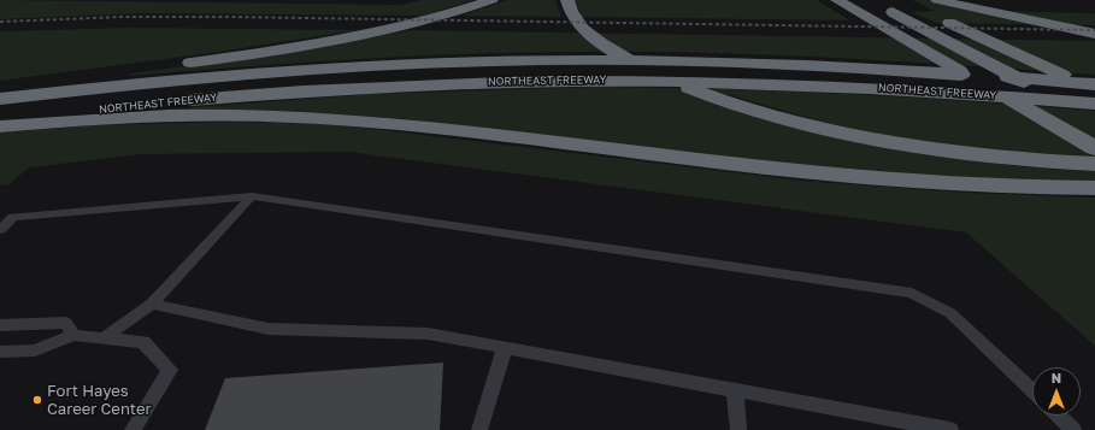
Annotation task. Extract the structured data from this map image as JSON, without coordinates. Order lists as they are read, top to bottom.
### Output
{
  "streets": {
    "highway": ["NORTHEAST FREEWAY"]
  },
  "places": ["Fort Hayes Career Center"],
  "north": "top"
}
